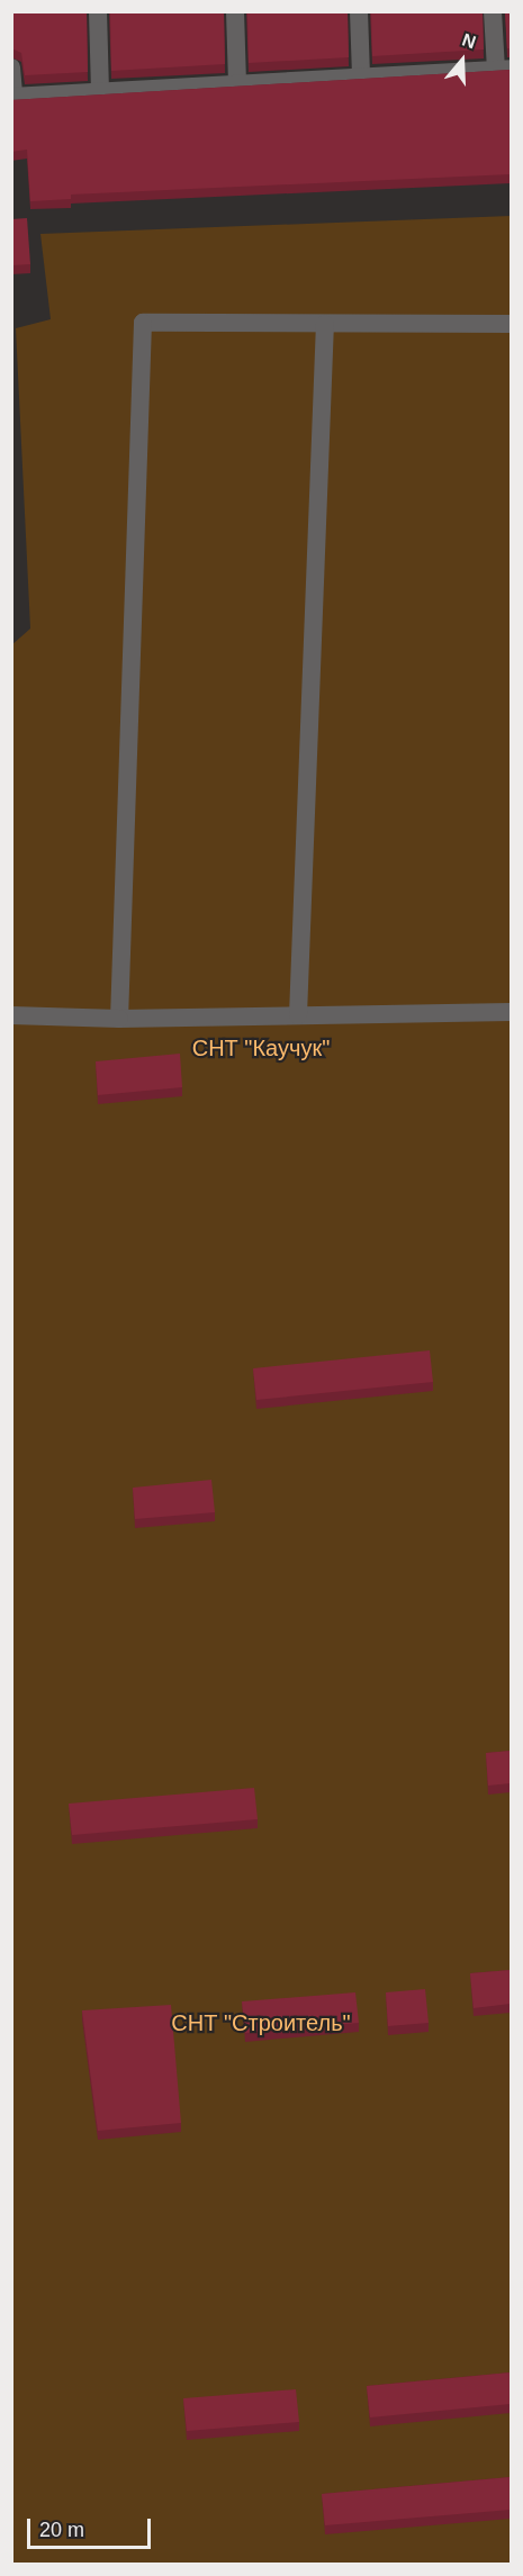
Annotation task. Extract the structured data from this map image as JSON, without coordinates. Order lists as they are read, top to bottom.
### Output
{
  "parks": ["СНТ \"Каучук\"", "СНТ \"Строитель\""],
  "scale_bar": "20 m",
  "north": "top"
}
